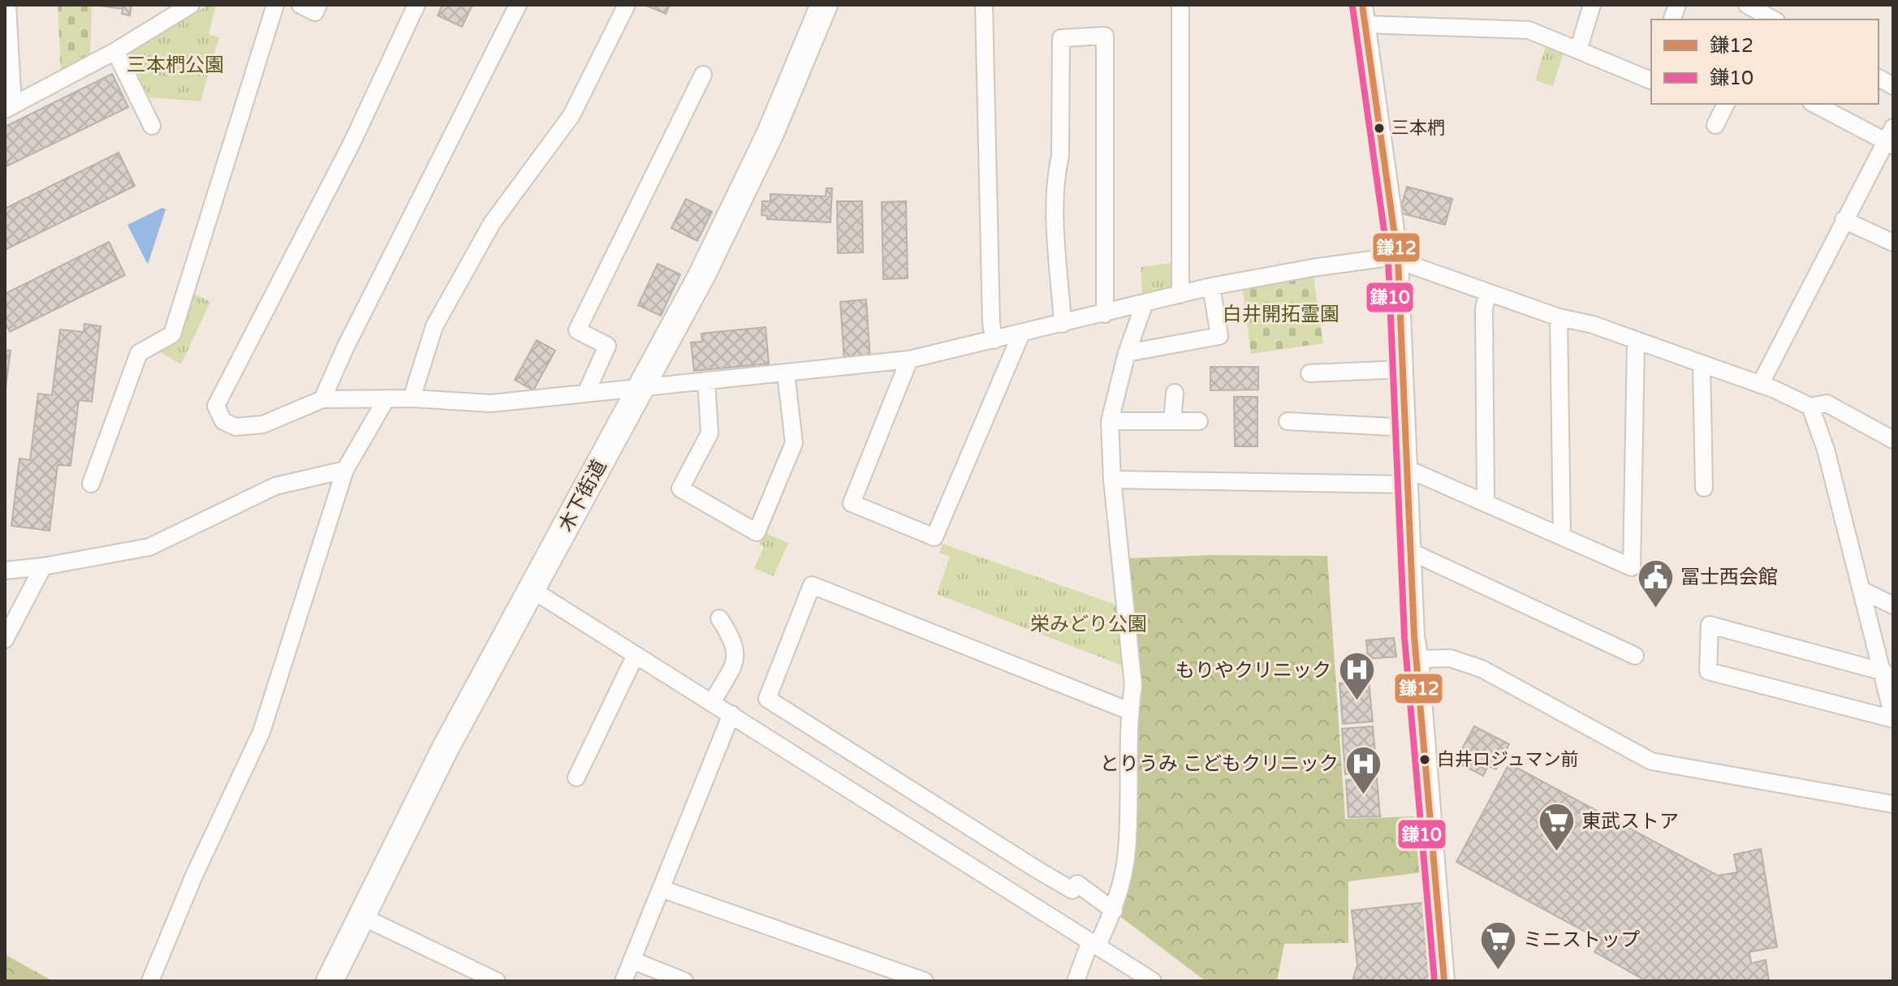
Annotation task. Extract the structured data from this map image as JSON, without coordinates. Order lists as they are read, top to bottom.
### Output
{
  "streets": {
    "main road": ["木下街道"]
  },
  "parks": ["三本椚公園", "白井開拓霊園", "栄みどり公園"],
  "places": {
    "other": ["三本椚", "白井ロジュマン前"],
    "public building": ["冨士西会館"],
    "hospital": ["もりやクリニック", "とりうみ こどもクリニック"],
    "supermarket": ["東武ストア", "ミニストップ"]
  },
  "lines": ["transit line 鎌12", "transit line 鎌10"],
  "legend": ["鎌12", "鎌10"]
}
